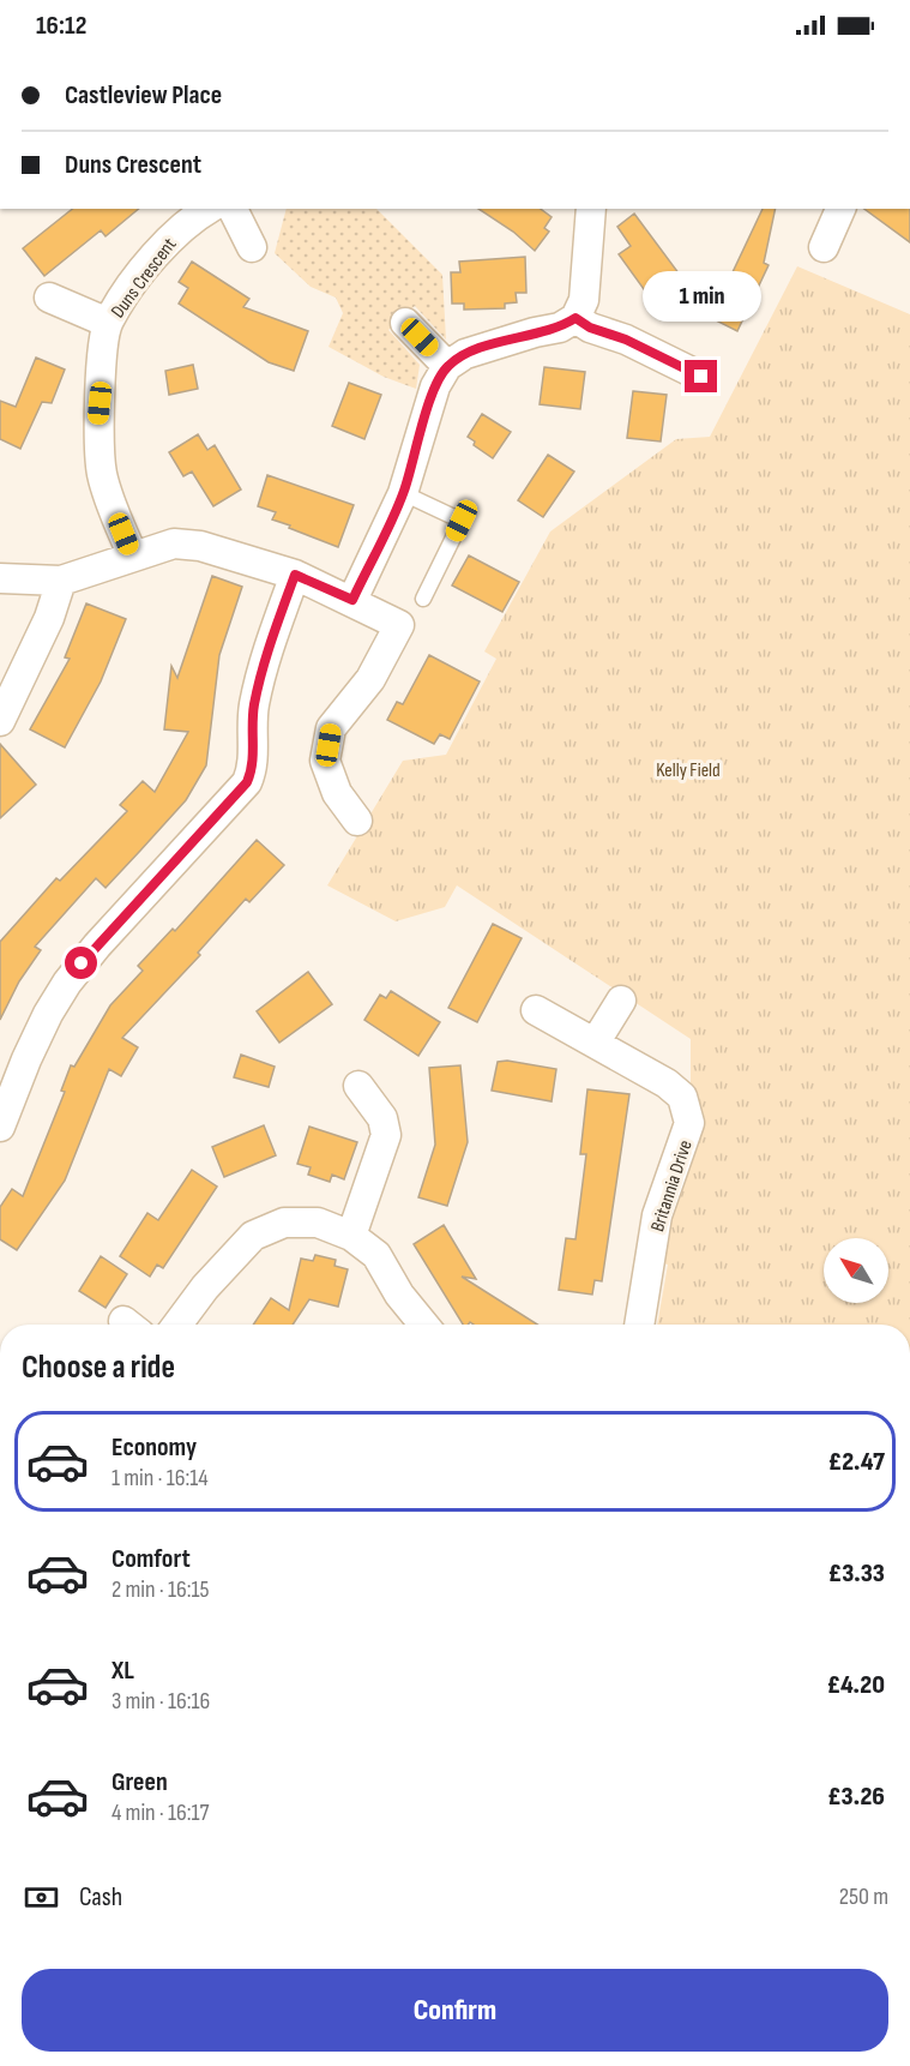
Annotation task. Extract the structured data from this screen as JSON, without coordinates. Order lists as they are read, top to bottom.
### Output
{
  "streets": {
    "street": ["Duns Crescent", "Britannia Drive"]
  },
  "parks": ["Kelly Field"],
  "north": "top left",
  "page": {
    "status": "16:12",
    "banner": ["Castleview Place", "Duns Crescent"],
    "bubble": "1 min",
    "heading": "Choose a ride",
    "list": [
      {
        "name": "Economy",
        "note": "1 min · 16:14",
        "value": "£2.47"
      },
      {
        "name": "Comfort",
        "note": "2 min · 16:15",
        "value": "£3.33"
      },
      {
        "name": "XL",
        "note": "3 min · 16:16",
        "value": "£4.20"
      },
      {
        "name": "Green",
        "note": "4 min · 16:17",
        "value": "£3.26"
      }
    ],
    "pay": ["Cash", "250 m"],
    "buttons": "Confirm"
  }
}
